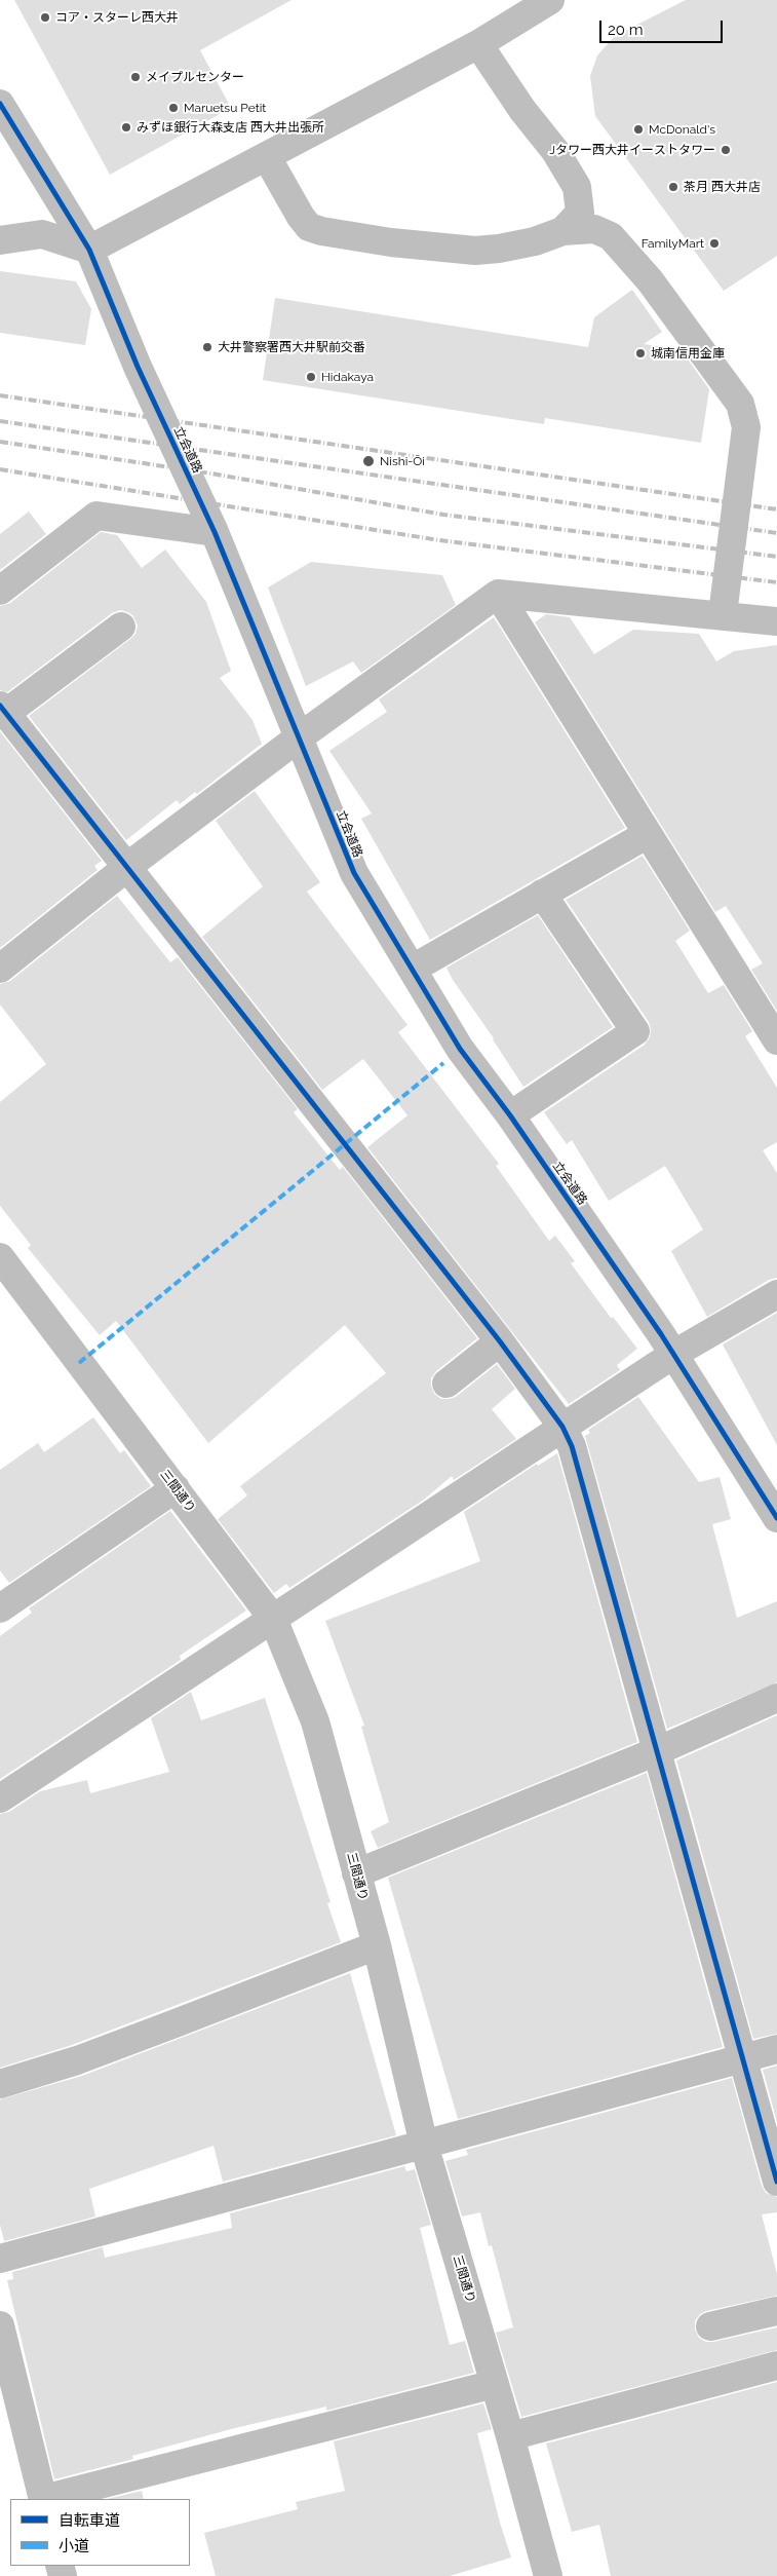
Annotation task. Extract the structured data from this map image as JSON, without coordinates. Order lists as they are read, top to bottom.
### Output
{
  "streets": {
    "street": ["立会道路", "三間通り"]
  },
  "places": [
    "コア・スターレ西大井",
    "メイプルセンター",
    "Maruetsu Petit",
    "みずほ銀行大森支店 西大井出張所",
    "McDonald's",
    "Jタワー西大井イーストタワー",
    "茶月 西大井店",
    "FamilyMart",
    "大井警察署西大井駅前交番",
    "城南信用金庫",
    "Hidakaya",
    "Nishi-Ōi"
  ],
  "legend": ["自転車道", "小道"],
  "scale_bar": "20 m"
}
